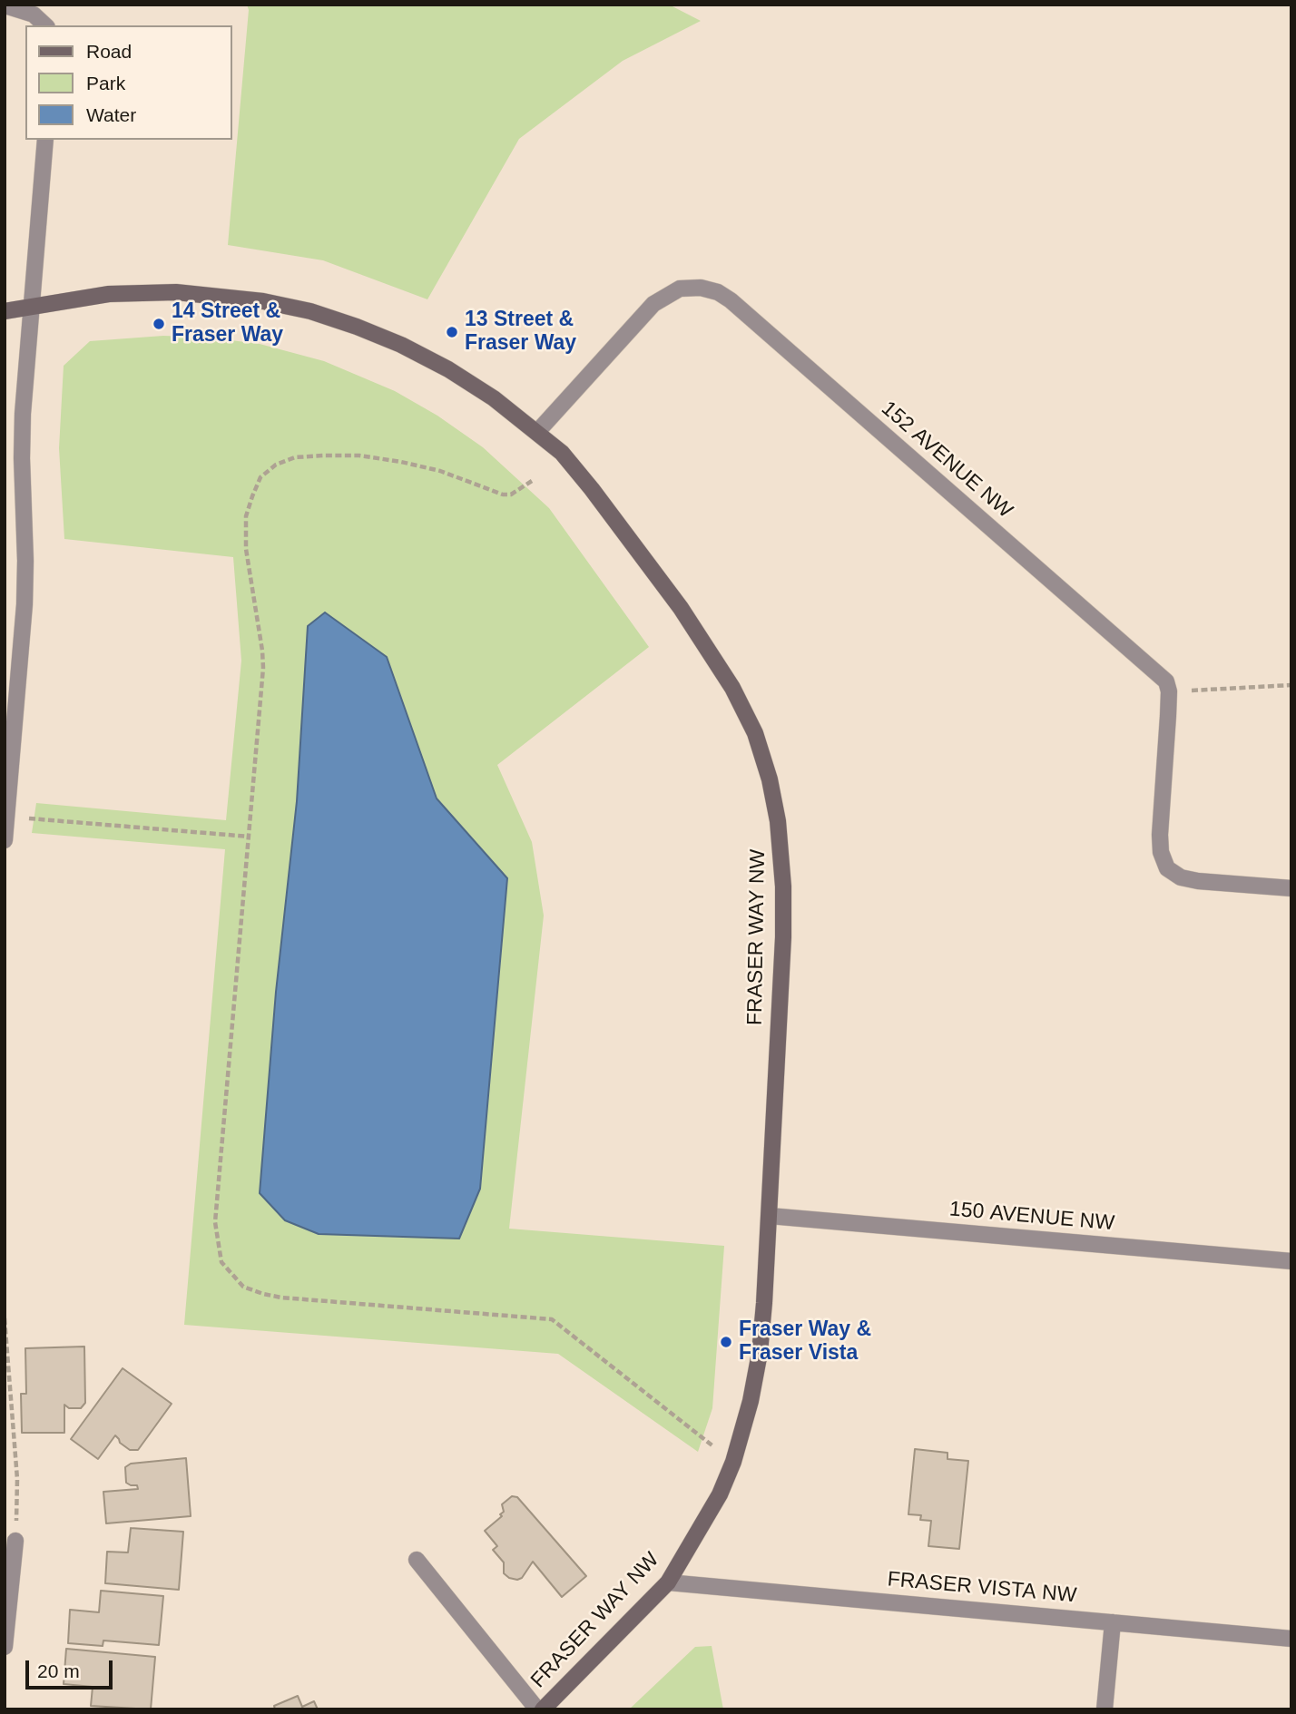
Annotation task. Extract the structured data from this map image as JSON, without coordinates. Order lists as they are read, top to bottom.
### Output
{
  "streets": {
    "street": [
      "152 AVENUE NW",
      "FRASER WAY NW",
      "150 AVENUE NW",
      "FRASER VISTA NW"
    ]
  },
  "crossings": [
    ["152 AVENUE NW", "FRASER WAY NW"],
    ["FRASER WAY NW", "150 AVENUE NW"],
    ["FRASER WAY NW", "FRASER VISTA NW"]
  ],
  "places": ["14 Street & Fraser Way", "13 Street & Fraser Way", "Fraser Way & Fraser Vista"],
  "legend": ["Road", "Park", "Water"],
  "scale_bar": "20 m"
}
